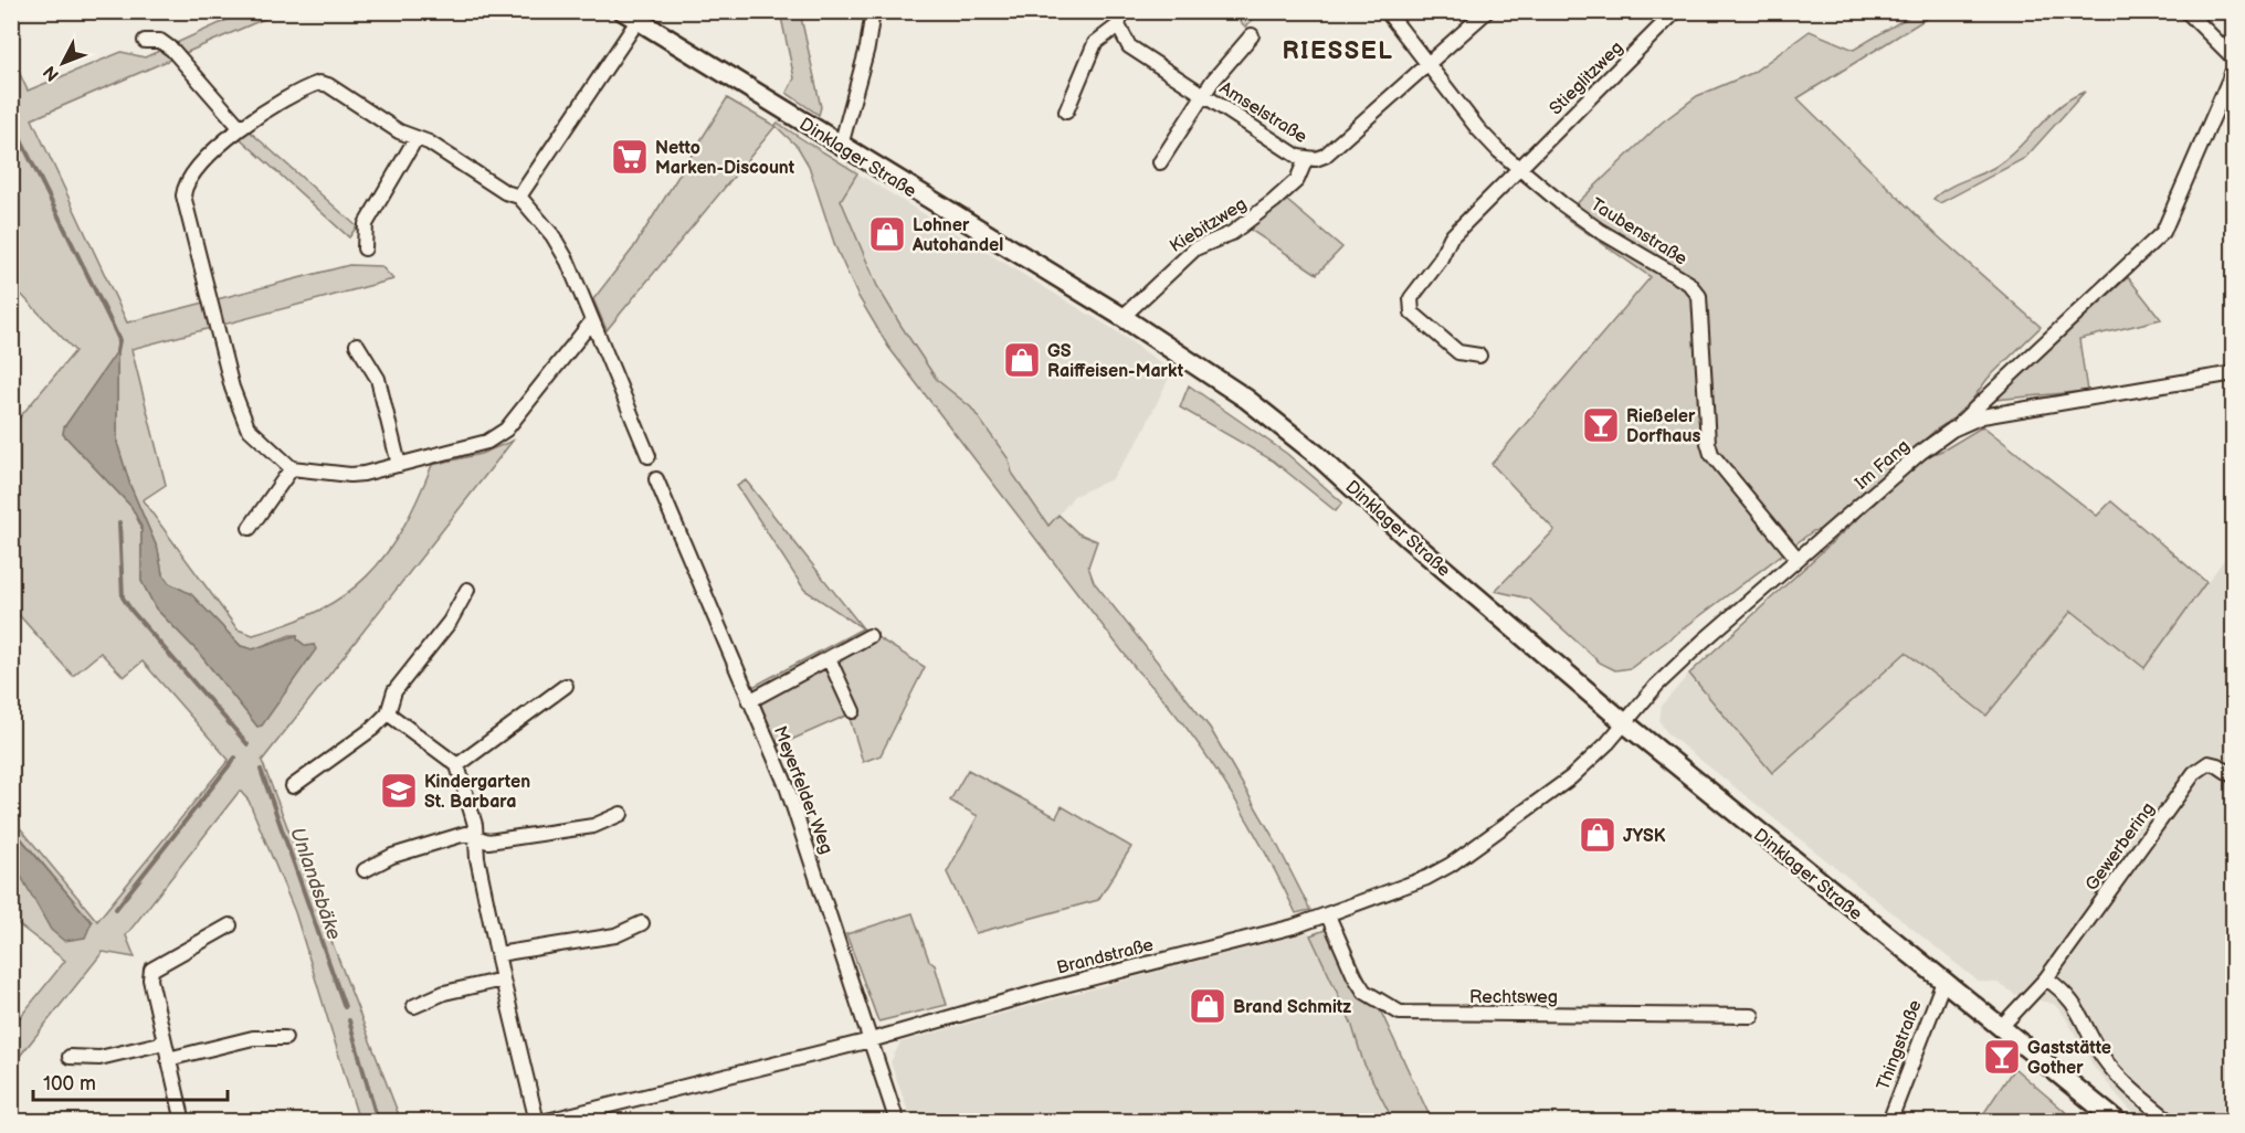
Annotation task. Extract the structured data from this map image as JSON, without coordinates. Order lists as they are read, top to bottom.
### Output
{
  "streets": {
    "main road": ["Dinklager Straße"],
    "street": [
      "Stieglitzweg",
      "Amselstraße",
      "Kiebitzweg",
      "Taubenstraße",
      "Im Fang",
      "Meyerfelder Weg",
      "Gewerbering",
      "Brandstraße",
      "Rechtsweg",
      "Thingstraße"
    ]
  },
  "crossings": [
    ["Stieglitzweg", "Taubenstraße"],
    ["Amselstraße", "Kiebitzweg"],
    ["Amselstraße", "Taubenstraße"],
    ["Dinklager Straße", "Kiebitzweg"],
    ["Dinklager Straße", "Im Fang"],
    ["Dinklager Straße", "Gewerbering"],
    ["Dinklager Straße", "Brandstraße"],
    ["Dinklager Straße", "Thingstraße"],
    ["Taubenstraße", "Im Fang"],
    ["Im Fang", "Brandstraße"],
    ["Meyerfelder Weg", "Brandstraße"],
    ["Brandstraße", "Rechtsweg"]
  ],
  "districts": ["RIESSEL"],
  "water": ["Unlandsbäke"],
  "places": {
    "supermarket": ["Netto Marken-Discount"],
    "shop": [
      "Lohner Autohandel",
      "GS Raiffeisen-Markt",
      "JYSK",
      "Brand Schmitz"
    ],
    "bar": ["Rießeler Dorfhaus", "Gaststätte Gother"],
    "school or university": ["Kindergarten St. Barbara"]
  },
  "scale_bar": "100 m",
  "north": "bottom left"
}
